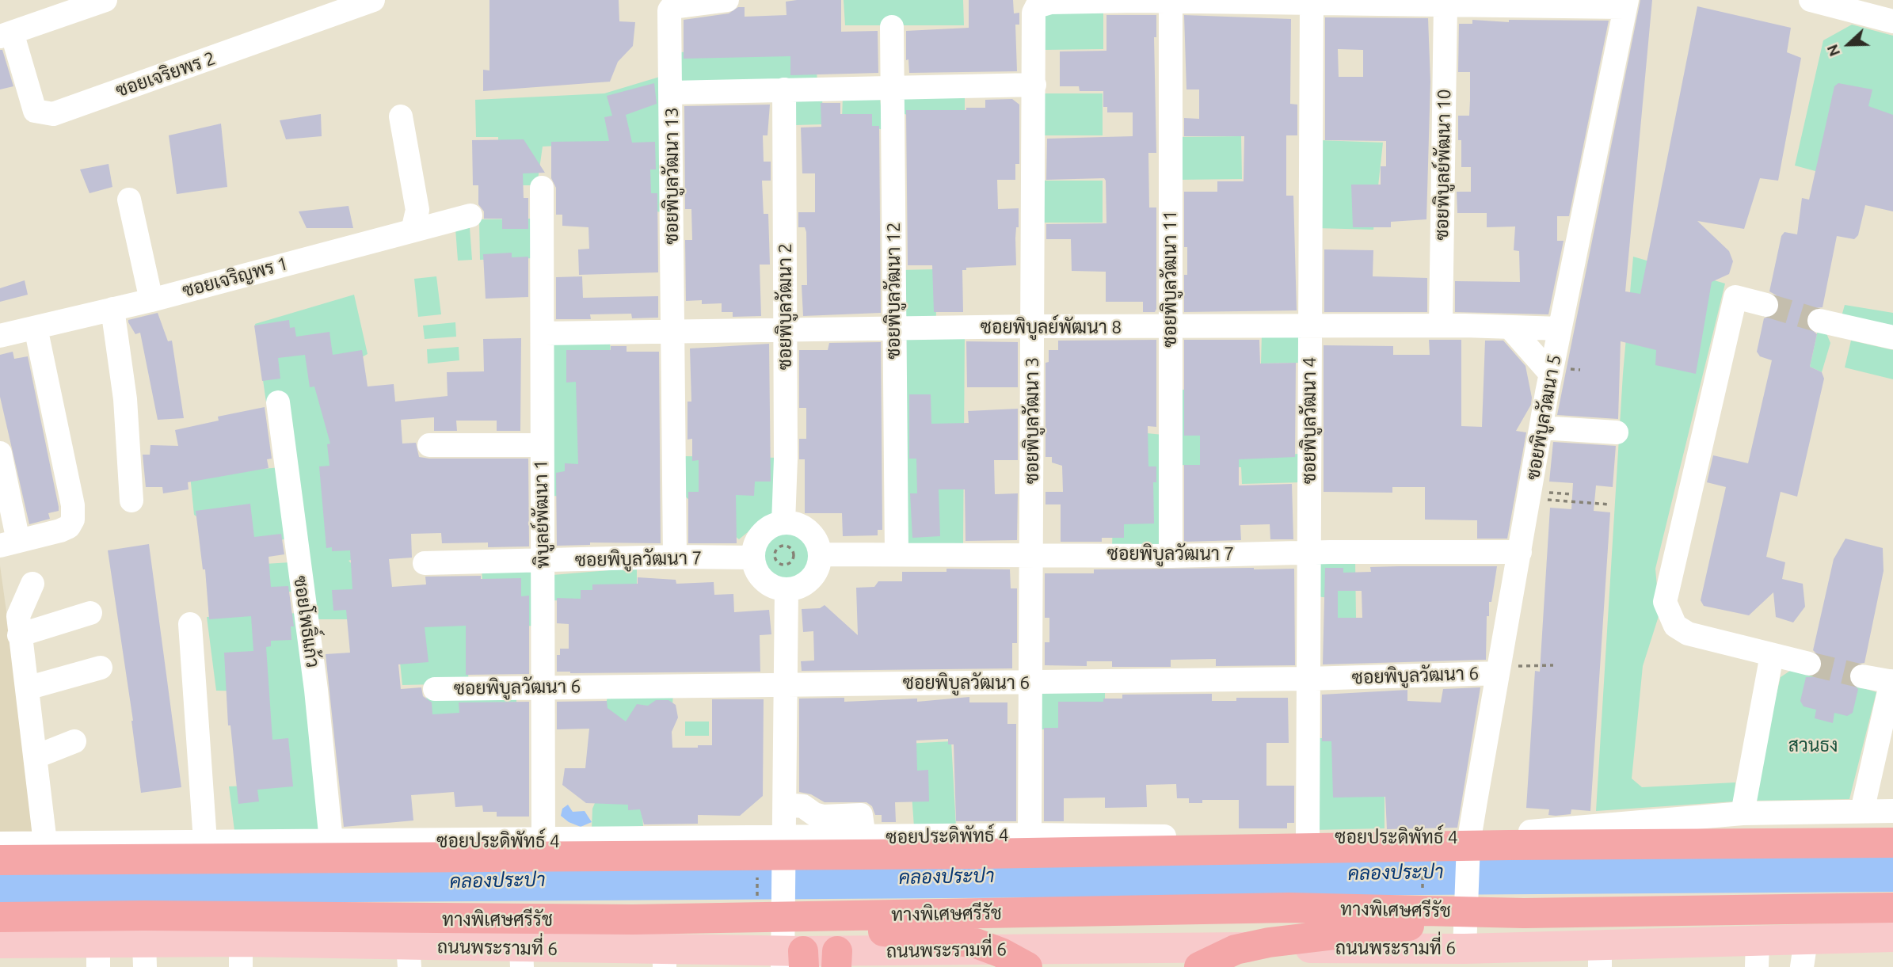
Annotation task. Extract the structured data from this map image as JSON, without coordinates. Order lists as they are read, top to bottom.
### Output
{
  "streets": {
    "highway": ["ทางพิเศษศรีรัช"],
    "main road": ["ถนนพระรามที่ 6"],
    "street": [
      "ซอยเจริยพร 2",
      "ซอยพิบูลย์พัฒนา 10",
      "ซอยพิบูลวัฒนา 13",
      "ซอยเจริญพร 1",
      "ซอยพิบูลวัฒนา 11",
      "ซอยพิบูลวัฒนา 12",
      "ซอยพิบูลวัฒนา 2",
      "ซอยพิบูลย์พัฒนา 8",
      "ซอยพิบูลวัฒนา 5",
      "ซอยพิบูลวัฒนา 3",
      "ซอยพิบูลวัฒนา 4",
      "พิบูลย์พัฒนา 1",
      "ซอยพิบูลวัฒนา 7",
      "ซอยโพธิ์แก้ว",
      "ซอยพิบูลวัฒนา 6",
      "ซอยประดิพัทธ์ 4"
    ]
  },
  "crossings": [
    ["ซอยพิบูลย์พัฒนา 10", "ซอยพิบูลย์พัฒนา 8"],
    ["ซอยพิบูลวัฒนา 13", "ซอยพิบูลวัฒนา 12"],
    ["ซอยพิบูลวัฒนา 13", "ซอยพิบูลวัฒนา 2"],
    ["ซอยพิบูลวัฒนา 13", "ซอยพิบูลย์พัฒนา 8"],
    ["ซอยพิบูลวัฒนา 13", "ซอยพิบูลวัฒนา 3"],
    ["ซอยพิบูลวัฒนา 13", "ซอยพิบูลวัฒนา 7"],
    ["ซอยพิบูลวัฒนา 11", "ซอยพิบูลย์พัฒนา 8"],
    ["ซอยพิบูลวัฒนา 11", "ซอยพิบูลวัฒนา 3"],
    ["ซอยพิบูลวัฒนา 11", "ซอยพิบูลวัฒนา 7"],
    ["ซอยพิบูลวัฒนา 12", "ซอยพิบูลย์พัฒนา 8"],
    ["ซอยพิบูลวัฒนา 12", "ซอยพิบูลวัฒนา 7"],
    ["ซอยพิบูลวัฒนา 2", "ซอยพิบูลย์พัฒนา 8"],
    ["ซอยพิบูลย์พัฒนา 8", "ซอยพิบูลวัฒนา 5"],
    ["ซอยพิบูลย์พัฒนา 8", "ซอยพิบูลวัฒนา 3"],
    ["ซอยพิบูลย์พัฒนา 8", "ซอยพิบูลวัฒนา 4"],
    ["ซอยพิบูลย์พัฒนา 8", "พิบูลย์พัฒนา 1"],
    ["ซอยพิบูลวัฒนา 5", "ซอยพิบูลวัฒนา 7"],
    ["ซอยพิบูลวัฒนา 5", "ซอยพิบูลวัฒนา 6"],
    ["ซอยพิบูลวัฒนา 5", "ซอยประดิพัทธ์ 4"],
    ["ซอยพิบูลวัฒนา 5", "ถนนพระรามที่ 6"],
    ["ซอยพิบูลวัฒนา 3", "ซอยพิบูลวัฒนา 7"],
    ["ซอยพิบูลวัฒนา 3", "ซอยพิบูลวัฒนา 6"],
    ["ซอยพิบูลวัฒนา 3", "ซอยประดิพัทธ์ 4"],
    ["ซอยพิบูลวัฒนา 4", "ซอยพิบูลวัฒนา 7"],
    ["ซอยพิบูลวัฒนา 4", "ซอยพิบูลวัฒนา 6"],
    ["ซอยพิบูลวัฒนา 4", "ซอยประดิพัทธ์ 4"],
    ["พิบูลย์พัฒนา 1", "ซอยพิบูลวัฒนา 7"],
    ["พิบูลย์พัฒนา 1", "ซอยพิบูลวัฒนา 6"],
    ["พิบูลย์พัฒนา 1", "ซอยประดิพัทธ์ 4"],
    ["ซอยโพธิ์แก้ว", "ซอยประดิพัทธ์ 4"],
    ["ทางพิเศษศรีรัช", "ถนนพระรามที่ 6"]
  ],
  "water": ["คลองประปา"],
  "parks": ["สวนธง"],
  "north": "left"
}
